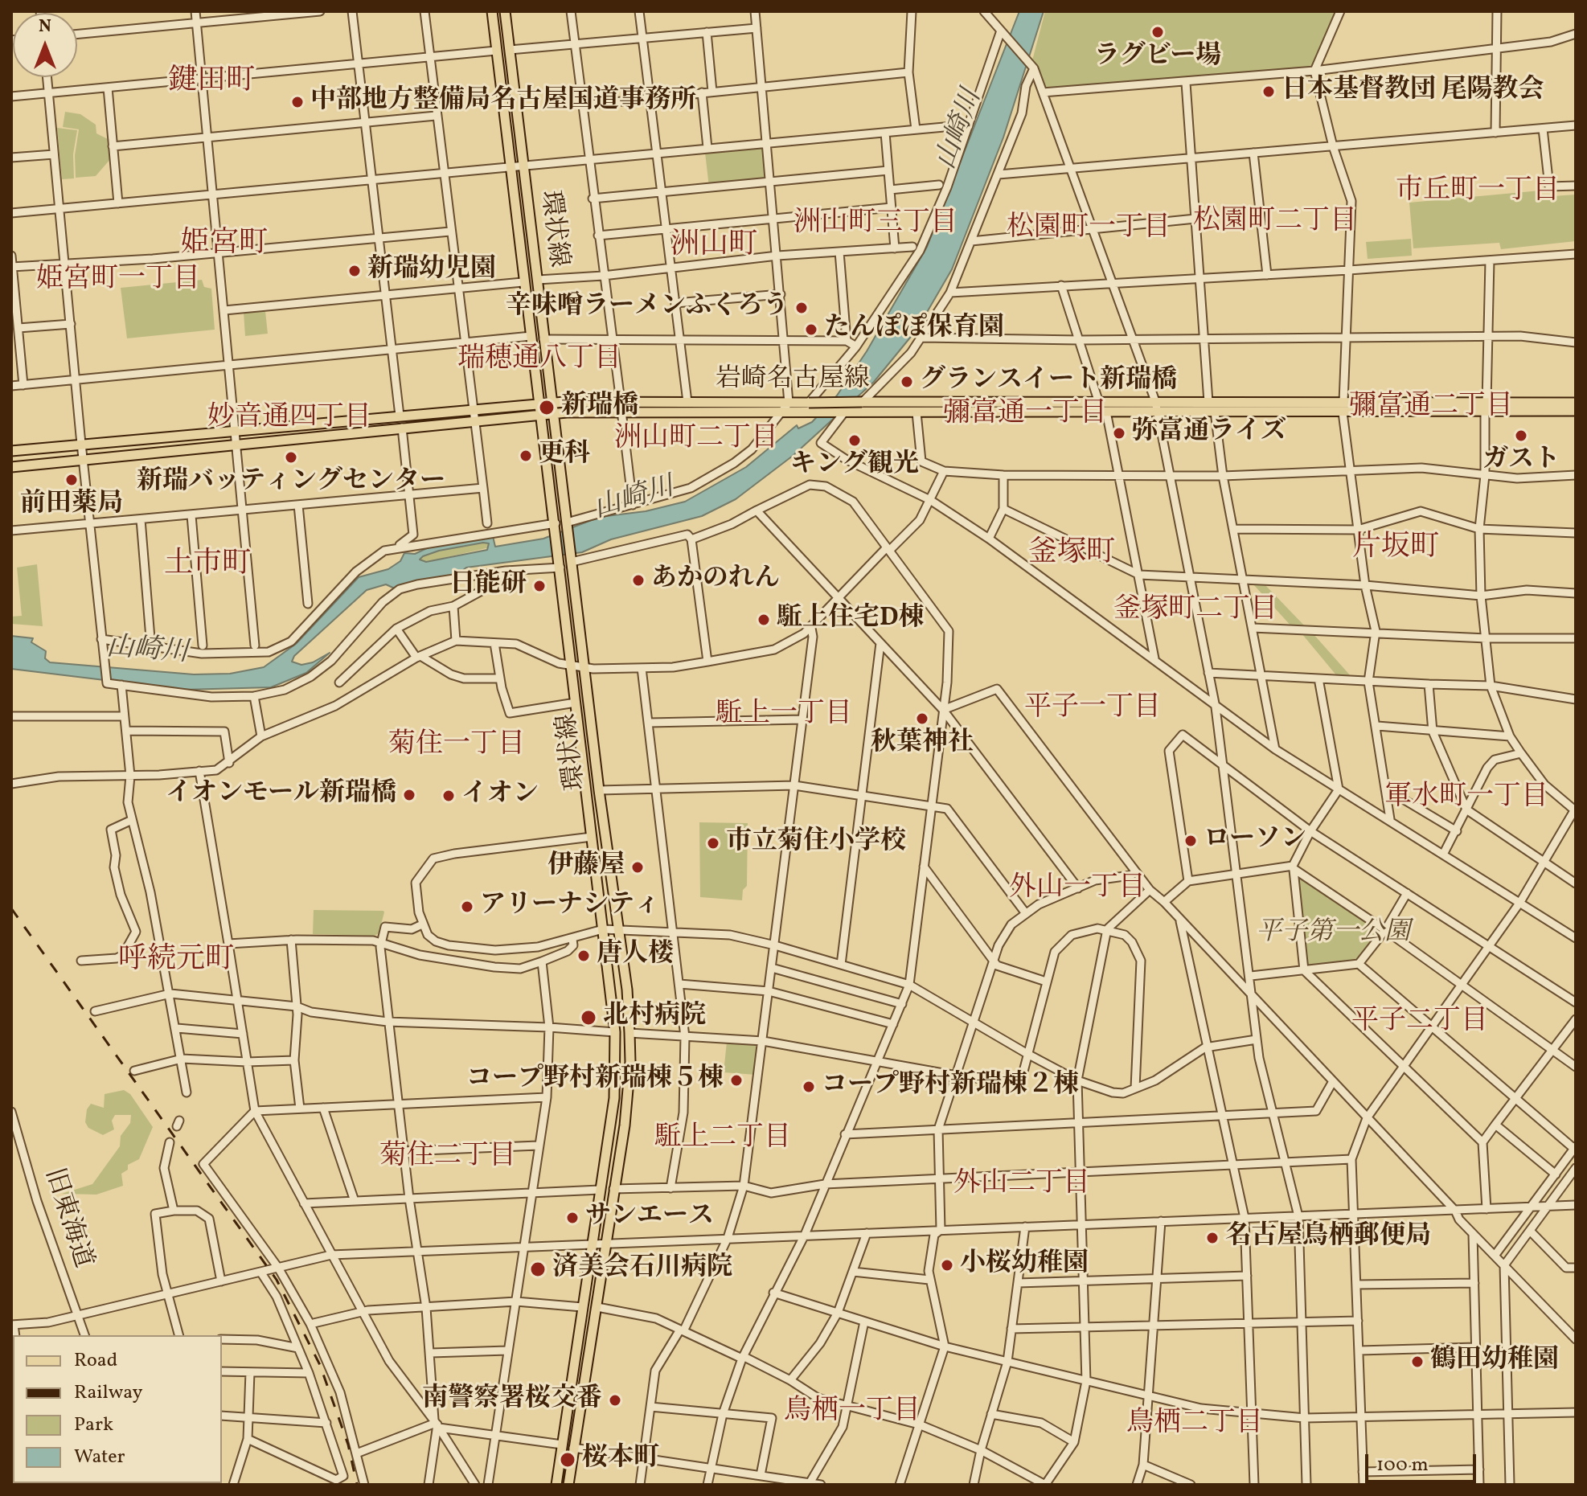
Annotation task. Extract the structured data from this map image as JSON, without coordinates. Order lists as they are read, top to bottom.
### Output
{
  "streets": {
    "main road": ["環状線", "岩崎名古屋線"],
    "street": ["旧東海道"]
  },
  "crossings": [
    ["環状線", "岩崎名古屋線"]
  ],
  "districts": [
    "鍵田町",
    "市丘町一丁目",
    "松園町二丁目",
    "洲山町三丁目",
    "松園町一丁目",
    "姫宮町",
    "洲山町",
    "姫宮町一丁目",
    "瑞穂通八丁目",
    "彌富通二丁目",
    "彌富通一丁目",
    "妙音通四丁目",
    "洲山町二丁目",
    "片坂町",
    "釜塚町",
    "土市町",
    "釜塚町二丁目",
    "平子一丁目",
    "駈上一丁目",
    "菊住一丁目",
    "軍水町一丁目",
    "外山一丁目",
    "呼続元町",
    "平子二丁目",
    "駈上二丁目",
    "菊住二丁目",
    "外山二丁目",
    "鳥栖一丁目",
    "鳥栖二丁目"
  ],
  "water": ["山崎川"],
  "parks": ["平子第一公園"],
  "places": [
    "ラグビー場",
    "日本基督教団 尾陽教会",
    "中部地方整備局名古屋国道事務所",
    "新瑞幼児園",
    "辛味噌ラーメンふくろう",
    "たんぽぽ保育園",
    "グランスイート新瑞橋",
    "新瑞橋",
    "弥富通ライズ",
    "ガスト",
    "キング観光",
    "更科",
    "新瑞バッティングセンター",
    "前田薬局",
    "あかのれん",
    "日能研",
    "駈上住宅D棟",
    "秋葉神社",
    "イオンモール新瑞橋",
    "イオン",
    "ローソン",
    "市立菊住小学校",
    "伊藤屋",
    "アリーナシティ",
    "唐人楼",
    "北村病院",
    "コープ野村新瑞棟５棟",
    "コープ野村新瑞棟２棟",
    "サンエース",
    "名古屋鳥栖郵便局",
    "小桜幼稚園",
    "済美会石川病院",
    "鶴田幼稚園",
    "南警察署桜交番",
    "桜本町"
  ],
  "legend": [
    "Road",
    "Railway",
    "Park",
    "Water"
  ],
  "scale_bar": "100 m",
  "north": "top"
}
